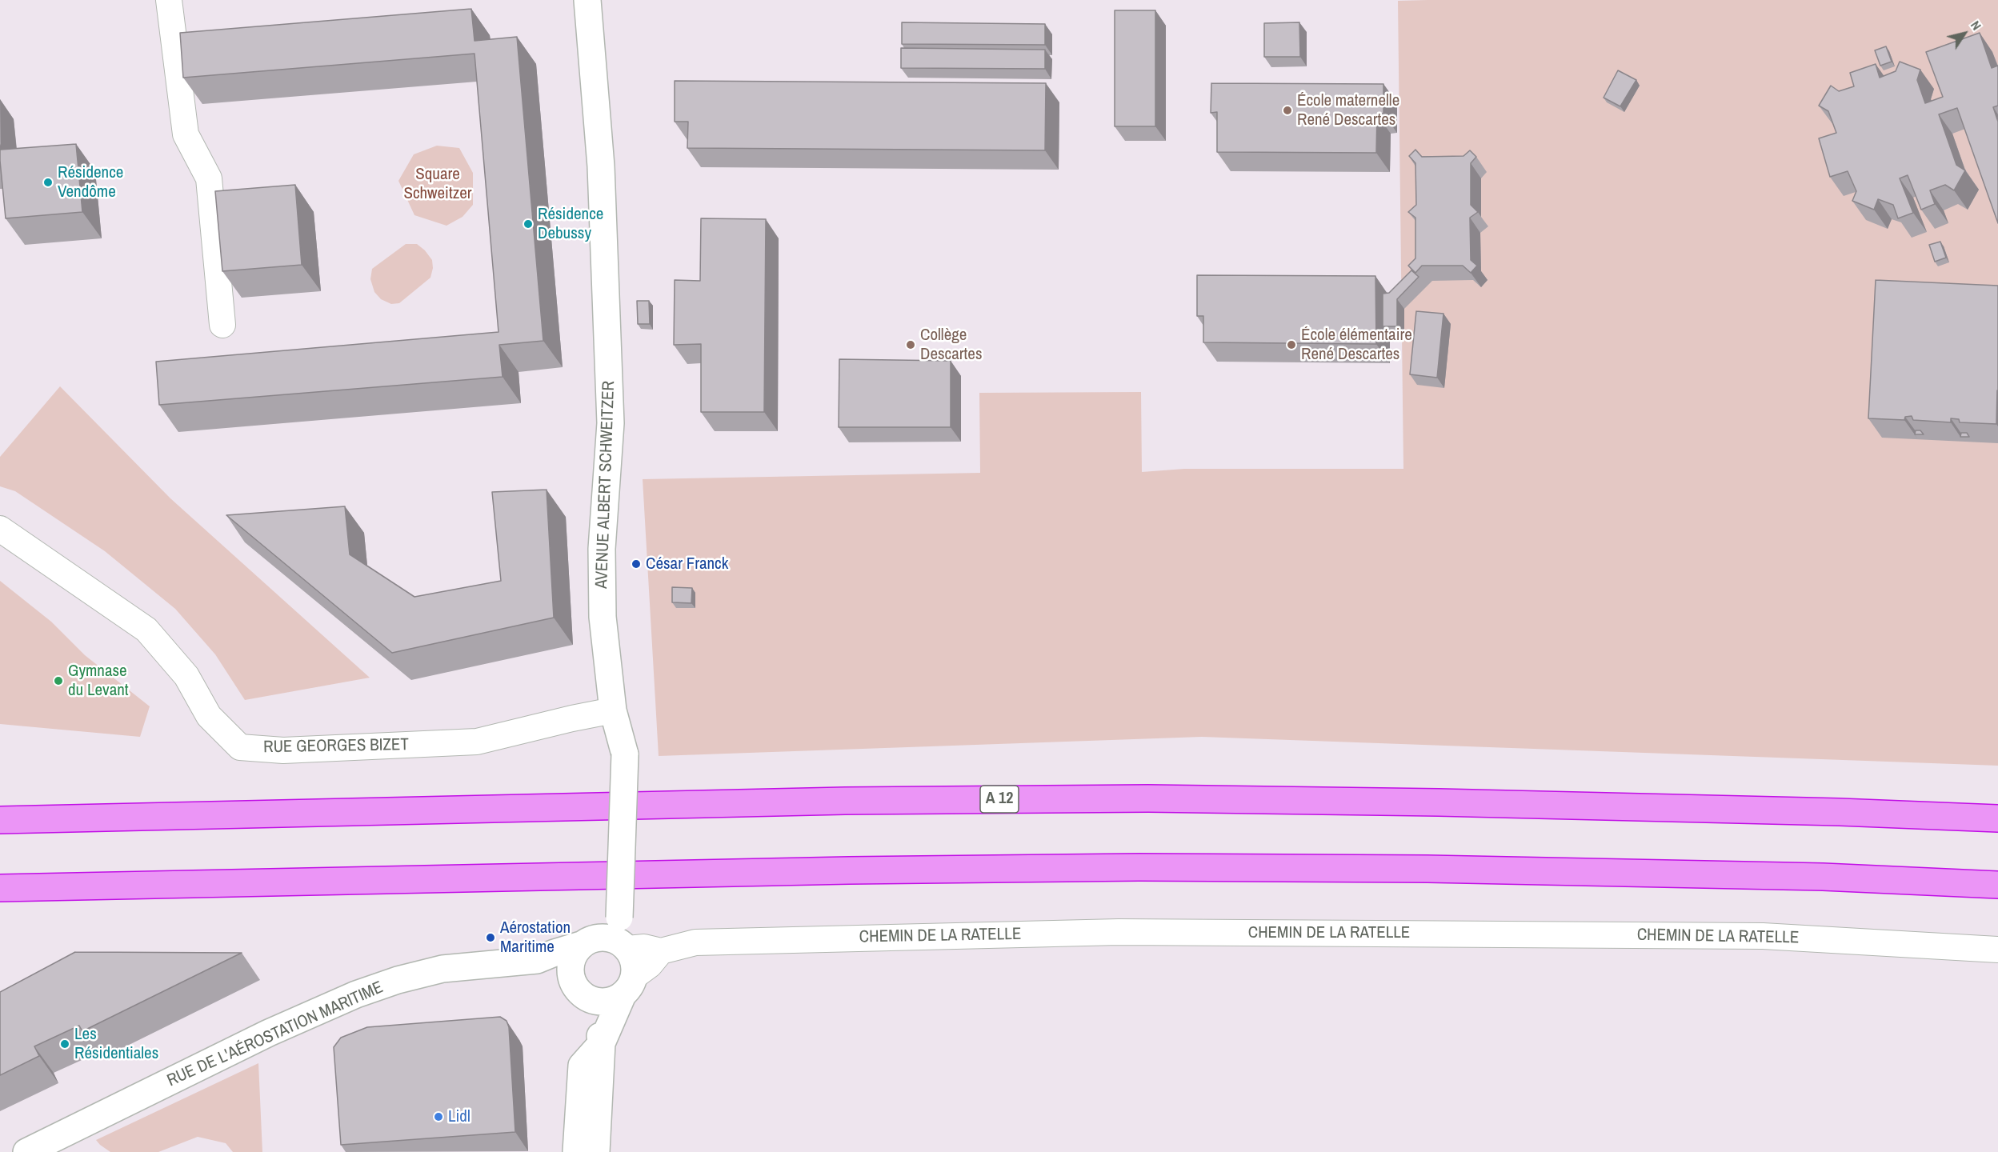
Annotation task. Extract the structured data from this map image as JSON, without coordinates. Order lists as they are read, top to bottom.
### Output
{
  "streets": {
    "highway": ["A 12"],
    "street": [
      "AVENUE ALBERT SCHWEITZER",
      "RUE GEORGES BIZET",
      "CHEMIN DE LA RATELLE",
      "RUE DE L'AÉROSTATION MARITIME"
    ]
  },
  "crossings": [
    ["AVENUE ALBERT SCHWEITZER", "RUE GEORGES BIZET"],
    ["AVENUE ALBERT SCHWEITZER", "CHEMIN DE LA RATELLE"],
    ["AVENUE ALBERT SCHWEITZER", "RUE DE L'AÉROSTATION MARITIME"],
    ["CHEMIN DE LA RATELLE", "RUE DE L'AÉROSTATION MARITIME"]
  ],
  "parks": ["Square Schweitzer"],
  "places": [
    "École maternelle René Descartes",
    "Résidence Vendôme",
    "Résidence Debussy",
    "Collège Descartes",
    "École élémentaire René Descartes",
    "César Franck",
    "Gymnase du Levant",
    "Aérostation Maritime",
    "Les Résidentiales",
    "Lidl"
  ],
  "north": "top right"
}
